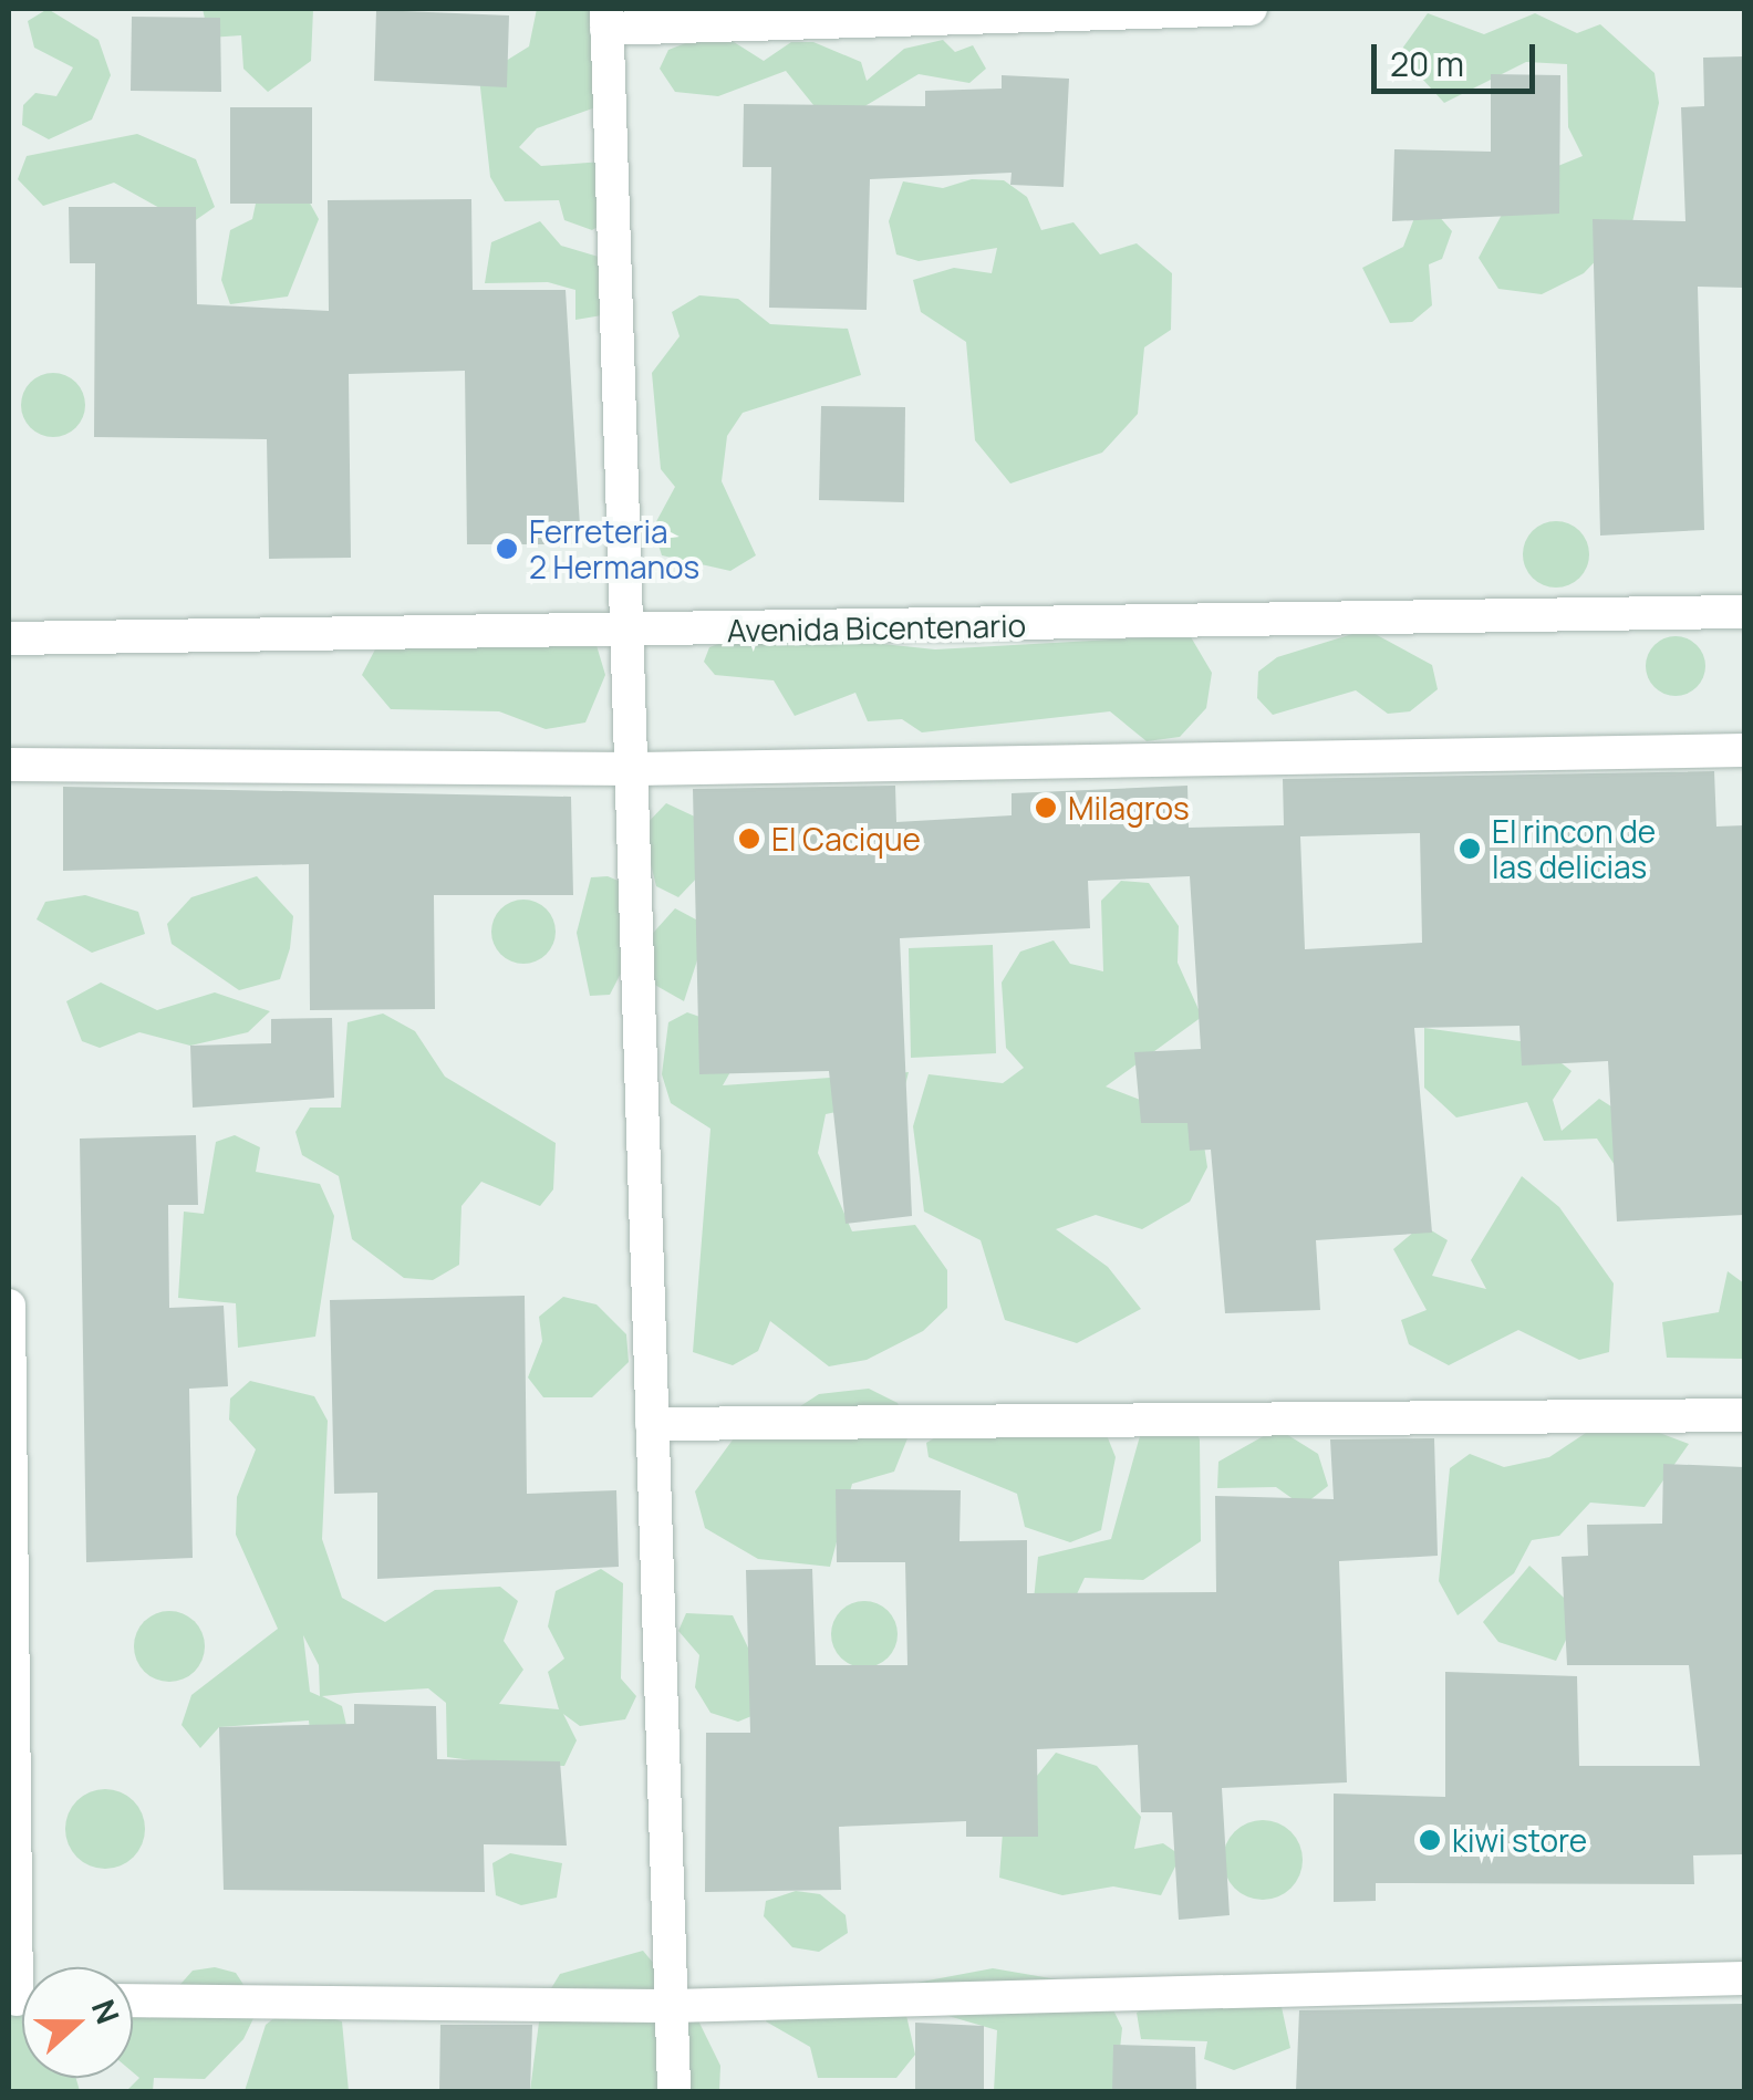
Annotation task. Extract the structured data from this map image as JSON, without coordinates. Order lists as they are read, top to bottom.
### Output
{
  "streets": {
    "street": ["Avenida Bicentenario"]
  },
  "places": [
    "Ferreteria 2 Hermanos",
    "Milagros",
    "El Cacique",
    "El rincon de las delicias",
    "kiwi store"
  ],
  "scale_bar": "20 m",
  "north": "right"
}
